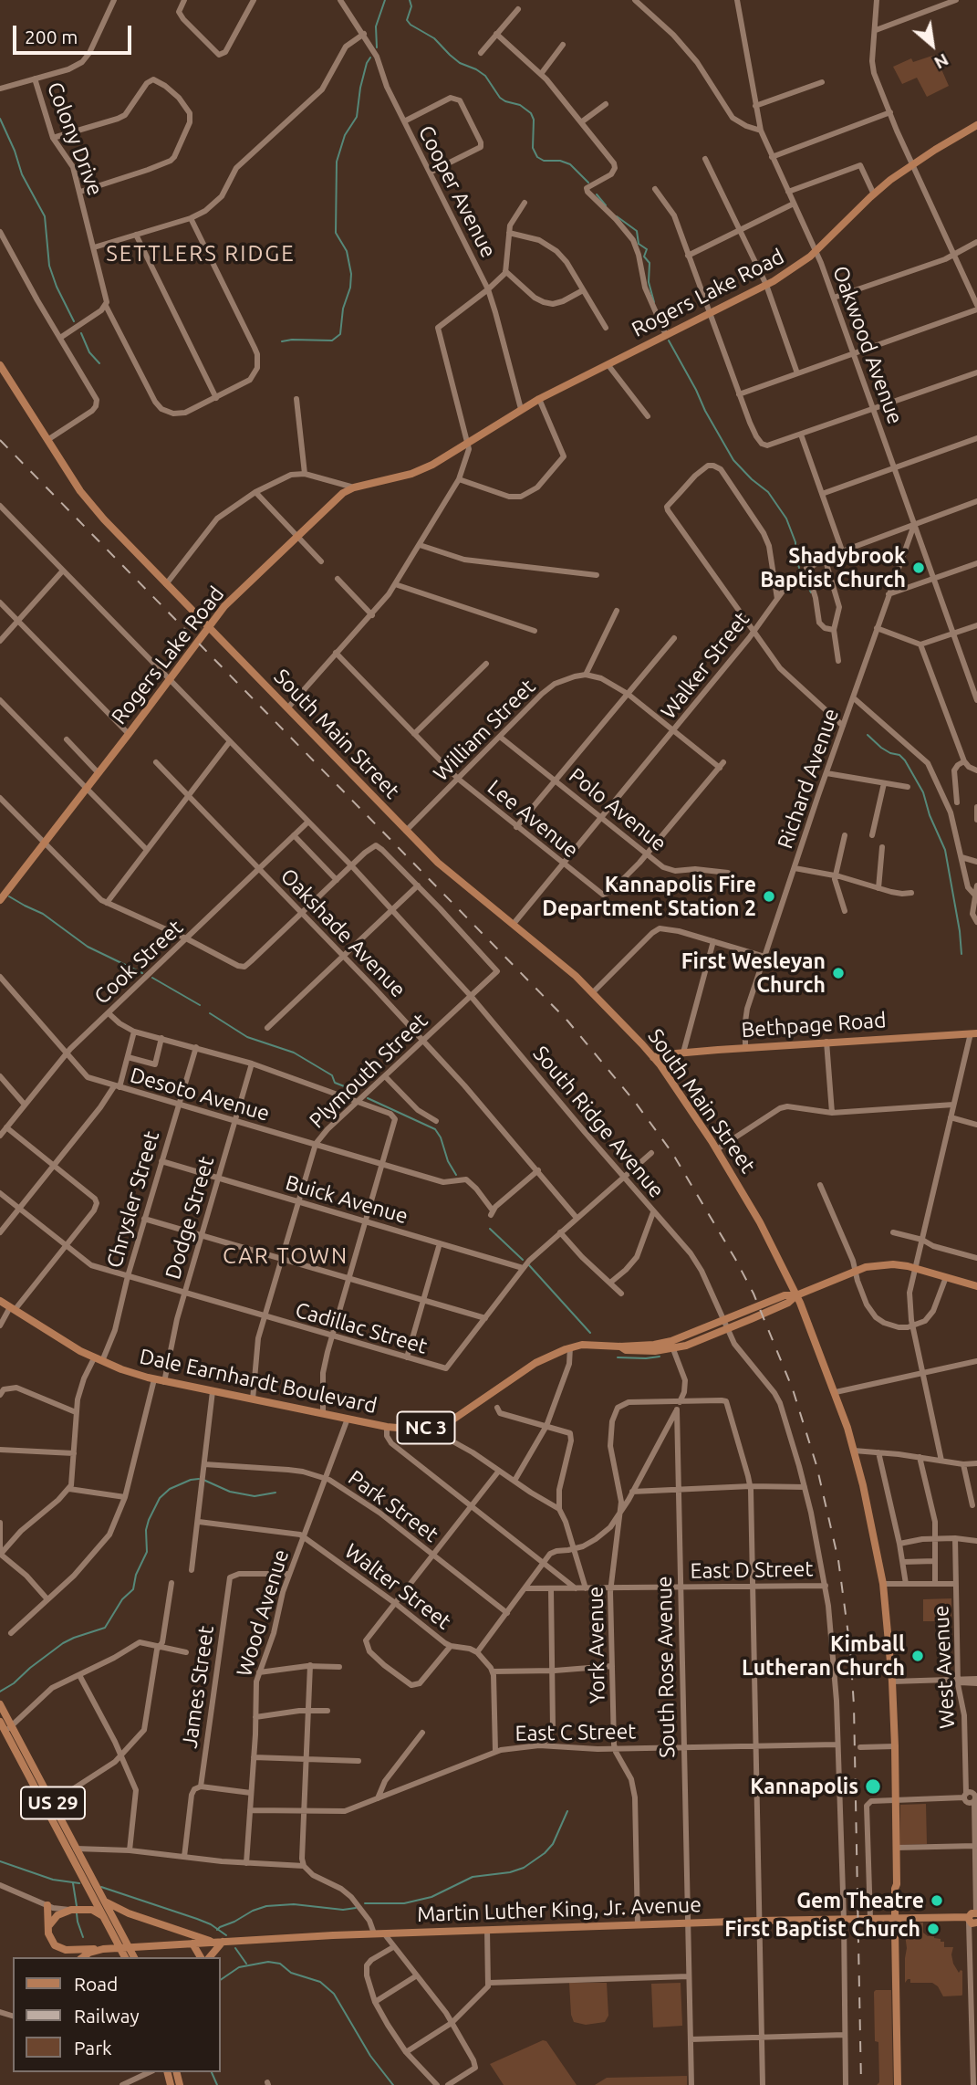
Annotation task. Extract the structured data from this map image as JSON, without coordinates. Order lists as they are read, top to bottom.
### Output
{
  "streets": {
    "main road": [
      "Rogers Lake Road",
      "South Main Street",
      "Bethpage Road",
      "Dale Earnhardt Boulevard",
      "NC 3",
      "US 29",
      "Martin Luther King, Jr. Avenue"
    ],
    "street": [
      "Colony Drive",
      "Cooper Avenue",
      "Oakwood Avenue",
      "Walker Street",
      "William Street",
      "Richard Avenue",
      "Polo Avenue",
      "Lee Avenue",
      "Oakshade Avenue",
      "Cook Street",
      "Plymouth Street",
      "Desoto Avenue",
      "South Ridge Avenue",
      "Chrysler Street",
      "Buick Avenue",
      "Dodge Street",
      "Cadillac Street",
      "Park Street",
      "East D Street",
      "Walter Street",
      "Wood Avenue",
      "York Avenue",
      "South Rose Avenue",
      "West Avenue",
      "James Street",
      "East C Street"
    ]
  },
  "crossings": [
    ["Cooper Avenue", "Rogers Lake Road"],
    ["Rogers Lake Road", "Oakwood Avenue"],
    ["Rogers Lake Road", "South Main Street"],
    ["Rogers Lake Road", "South Ridge Avenue"],
    ["Oakwood Avenue", "Walker Street"],
    ["Oakwood Avenue", "Richard Avenue"],
    ["Walker Street", "South Main Street"],
    ["Walker Street", "Richard Avenue"],
    ["Walker Street", "Polo Avenue"],
    ["Walker Street", "Lee Avenue"],
    ["William Street", "South Main Street"],
    ["William Street", "Polo Avenue"],
    ["William Street", "Lee Avenue"],
    ["South Main Street", "Bethpage Road"],
    ["South Main Street", "Dale Earnhardt Boulevard"],
    ["South Main Street", "Martin Luther King, Jr. Avenue"],
    ["Richard Avenue", "Bethpage Road"],
    ["Polo Avenue", "Lee Avenue"],
    ["Oakshade Avenue", "Cook Street"],
    ["Oakshade Avenue", "Plymouth Street"],
    ["Oakshade Avenue", "Desoto Avenue"],
    ["Oakshade Avenue", "Cadillac Street"],
    ["Cook Street", "Desoto Avenue"],
    ["Cook Street", "South Ridge Avenue"],
    ["Plymouth Street", "Desoto Avenue"],
    ["Plymouth Street", "South Ridge Avenue"],
    ["Plymouth Street", "Buick Avenue"],
    ["Plymouth Street", "Cadillac Street"],
    ["Plymouth Street", "Dale Earnhardt Boulevard"],
    ["Desoto Avenue", "Chrysler Street"],
    ["Desoto Avenue", "Dodge Street"],
    ["South Ridge Avenue", "Cadillac Street"],
    ["South Ridge Avenue", "Dale Earnhardt Boulevard"],
    ["South Ridge Avenue", "East D Street"],
    ["South Ridge Avenue", "East C Street"],
    ["South Ridge Avenue", "Martin Luther King, Jr. Avenue"],
    ["Chrysler Street", "Buick Avenue"],
    ["Chrysler Street", "Cadillac Street"],
    ["Chrysler Street", "Dale Earnhardt Boulevard"],
    ["Buick Avenue", "Dodge Street"],
    ["Buick Avenue", "Cadillac Street"],
    ["Dodge Street", "Cadillac Street"],
    ["Dodge Street", "Dale Earnhardt Boulevard"],
    ["Dale Earnhardt Boulevard", "Wood Avenue"],
    ["Park Street", "Wood Avenue"],
    ["East D Street", "York Avenue"],
    ["East D Street", "South Rose Avenue"],
    ["Walter Street", "Wood Avenue"],
    ["Wood Avenue", "James Street"],
    ["Wood Avenue", "East C Street"],
    ["York Avenue", "East C Street"],
    ["York Avenue", "Martin Luther King, Jr. Avenue"],
    ["South Rose Avenue", "East C Street"],
    ["South Rose Avenue", "Martin Luther King, Jr. Avenue"]
  ],
  "districts": ["SETTLERS RIDGE", "CAR TOWN"],
  "places": [
    "Shadybrook Baptist Church",
    "Kannapolis Fire Department Station 2",
    "First Wesleyan Church",
    "Kimball Lutheran Church",
    "Kannapolis",
    "Gem Theatre",
    "First Baptist Church"
  ],
  "legend": ["Road", "Railway", "Park"],
  "scale_bar": "200 m",
  "north": "bottom right"
}
